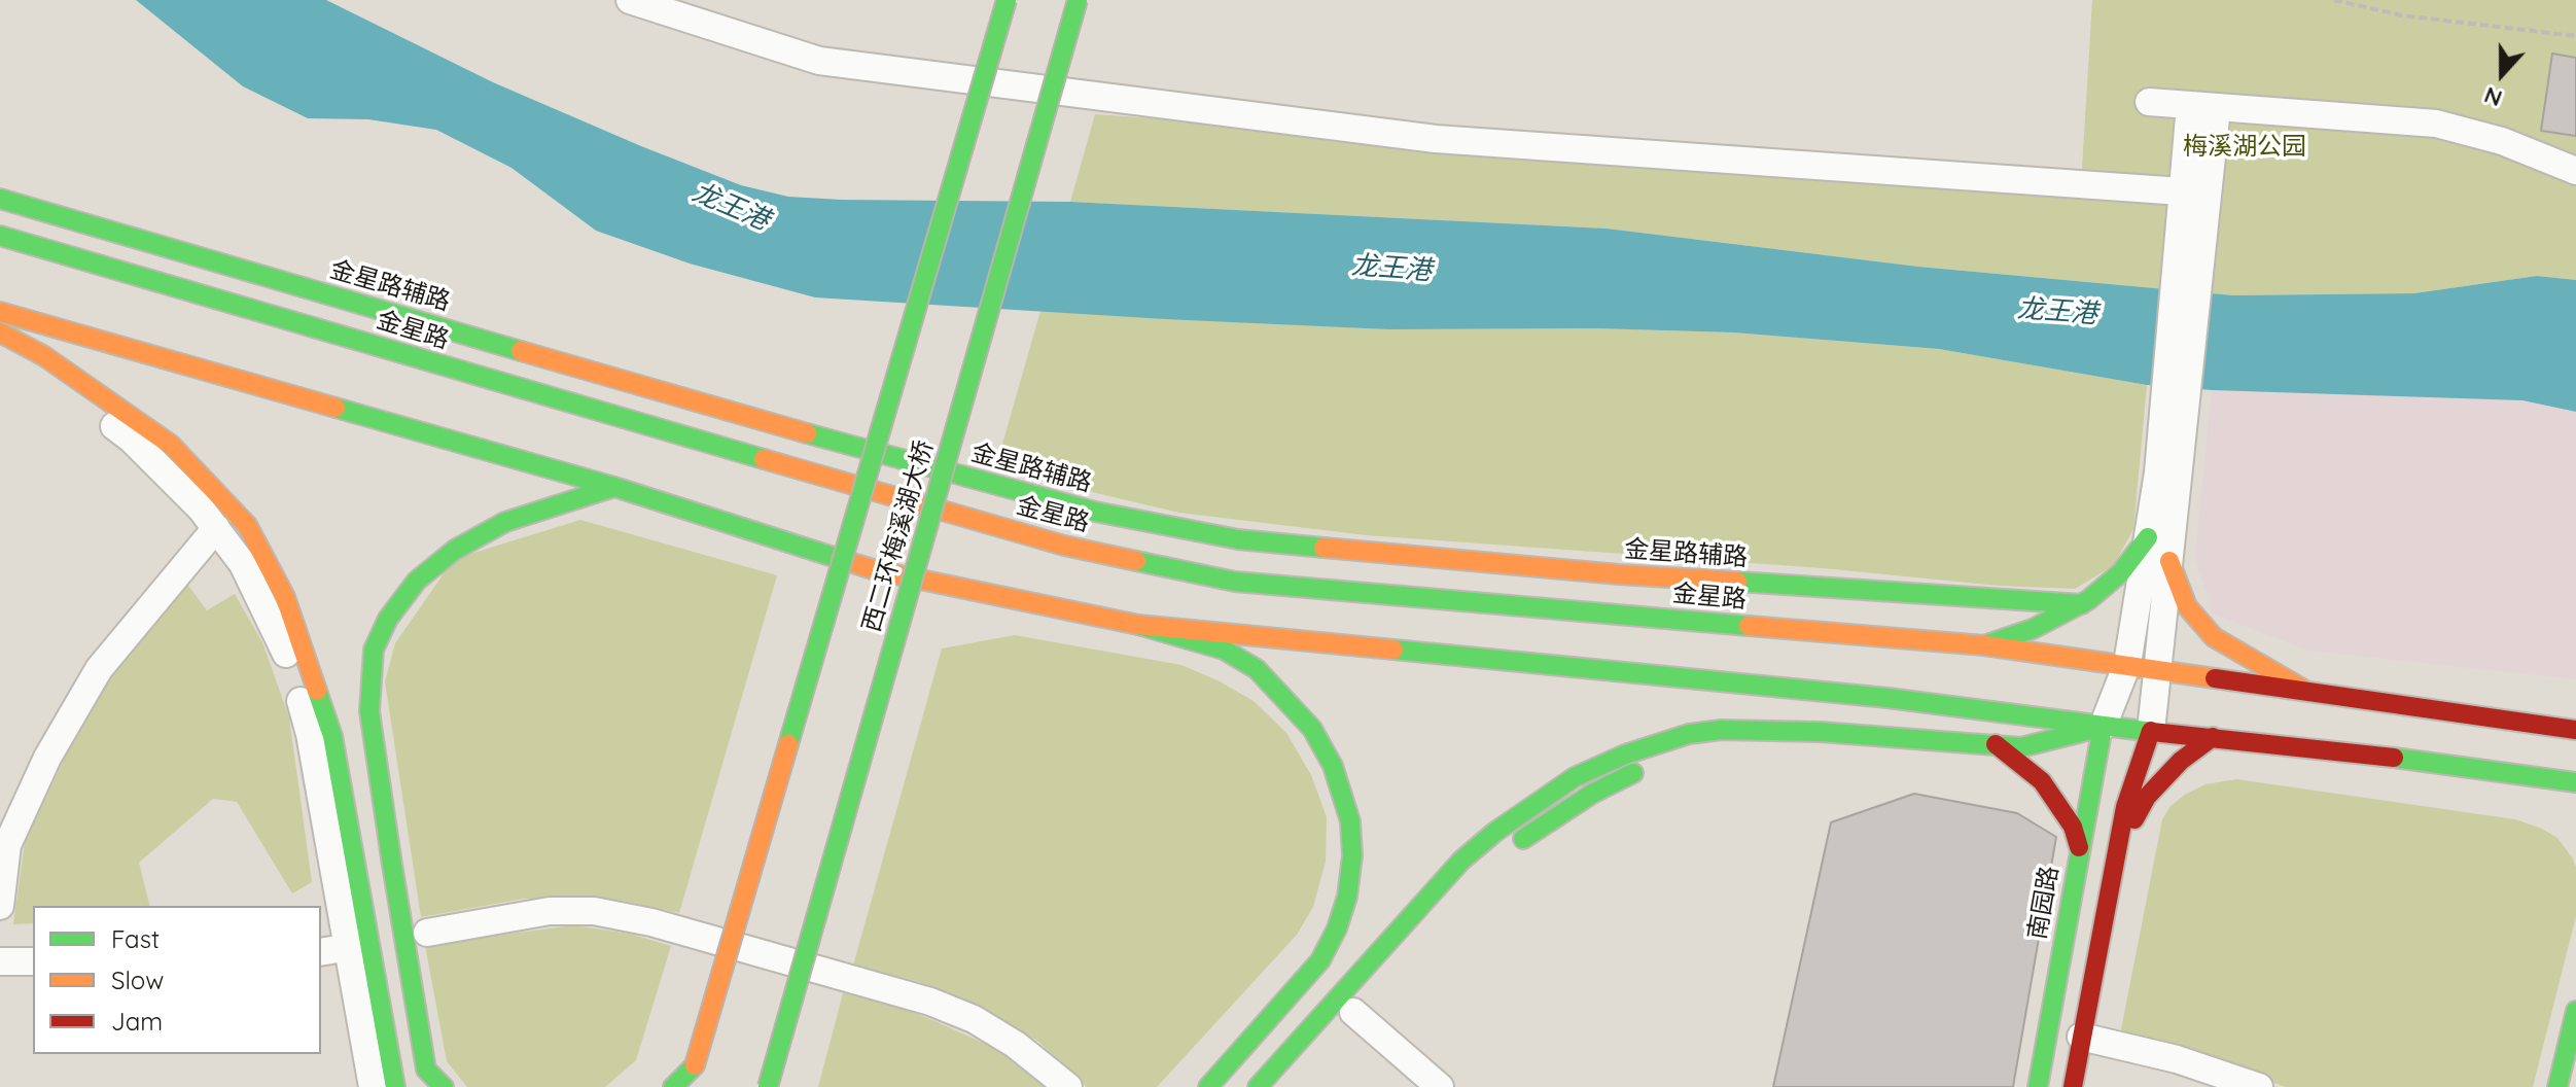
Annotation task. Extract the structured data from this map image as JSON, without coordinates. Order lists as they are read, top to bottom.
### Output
{
  "streets": {
    "main road": [
      "金星路辅路",
      "金星路",
      "西二环梅溪湖大桥",
      "南园路"
    ]
  },
  "water": ["龙王港"],
  "parks": ["梅溪湖公园"],
  "legend": ["Fast", "Slow", "Jam"],
  "north": "bottom"
}
